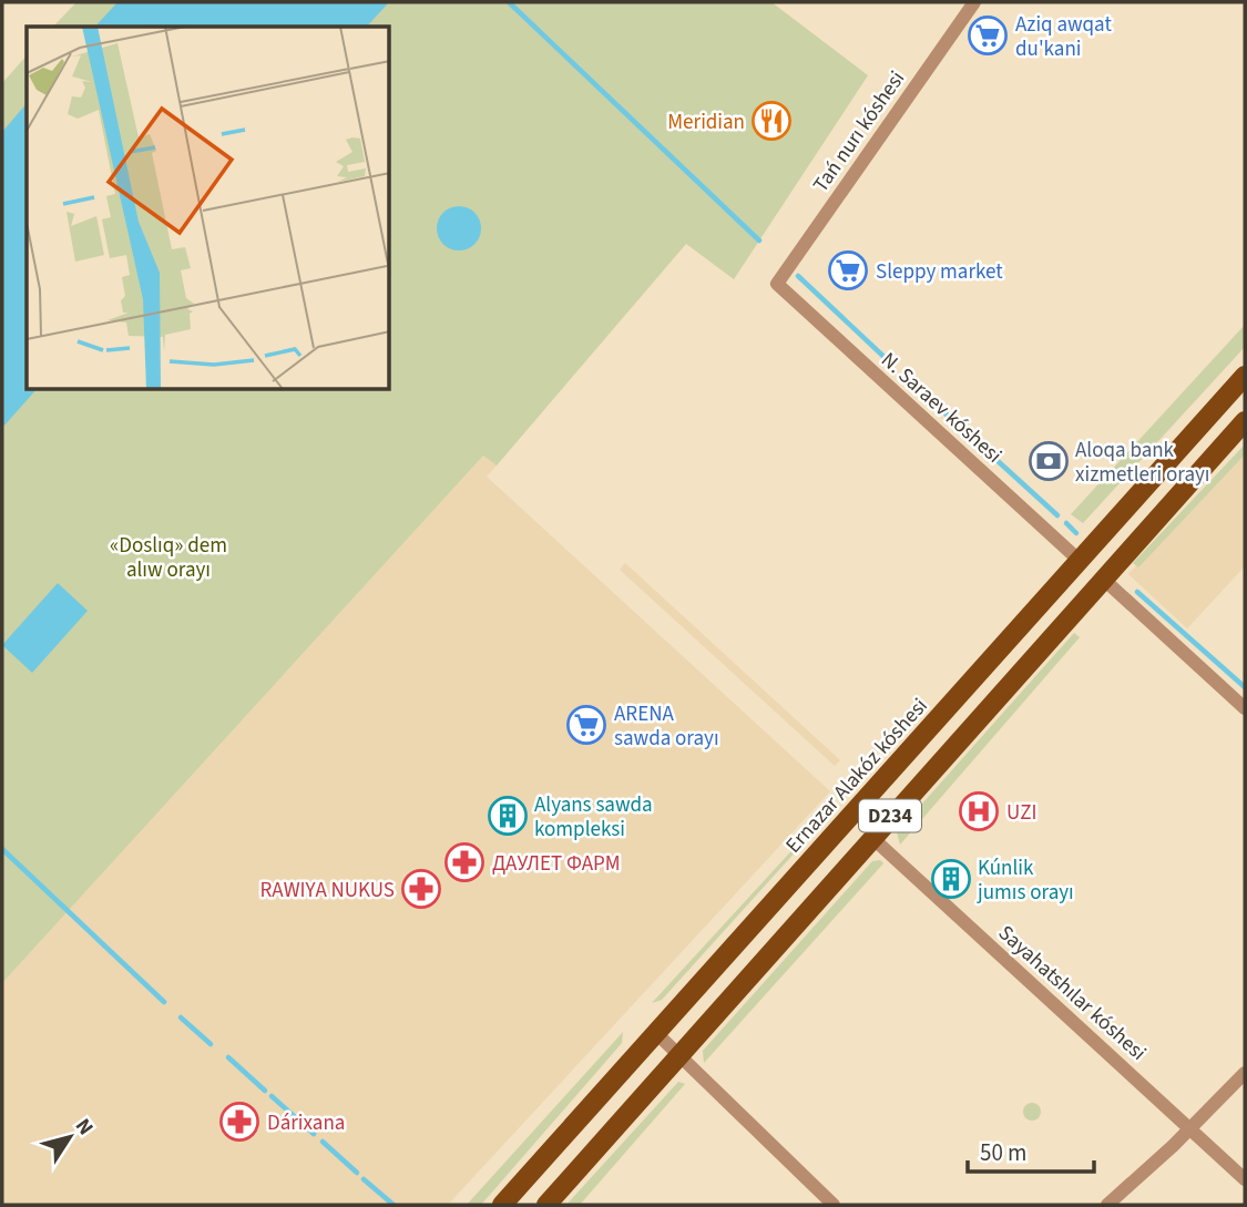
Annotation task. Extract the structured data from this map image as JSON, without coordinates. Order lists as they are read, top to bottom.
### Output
{
  "streets": {
    "main road": ["Ernazar Alakóz kóshesi", "D234"],
    "street": ["Tań nurı kóshesi", "N. Saraev kóshesi", "Sayahatshılar kóshesi"]
  },
  "crossings": [
    ["Tań nurı kóshesi", "N. Saraev kóshesi"],
    ["N. Saraev kóshesi", "Ernazar Alakóz kóshesi"],
    ["D234", "Sayahatshılar kóshesi"]
  ],
  "parks": ["«Doslıq» dem alıw orayı"],
  "places": {
    "supermarket": ["Aziq awqat du'kani", "Sleppy market", "ARENA sawda orayı"],
    "restaurant": ["Meridian"],
    "bank": ["Aloqa bank xizmetleri orayı"],
    "hospital": ["UZI"],
    "building": ["Alyans sawda kompleksi", "Kúnlik jumıs orayı"],
    "pharmacy": ["ДАУЛЕТ ФАРМ", "RAWIYA NUKUS", "Dárixana"]
  },
  "scale_bar": "50 m",
  "north": "top right"
}
